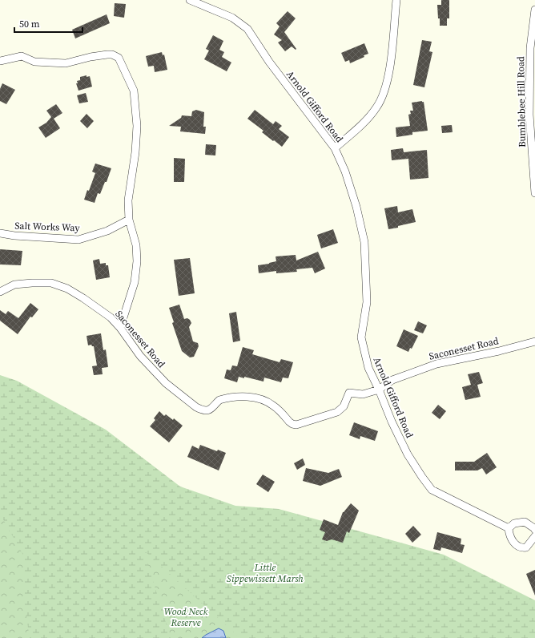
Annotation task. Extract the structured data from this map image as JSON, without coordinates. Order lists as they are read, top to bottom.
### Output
{
  "streets": {
    "street": [
      "Bumblebee Hill Road",
      "Arnold Gifford Road",
      "Salt Works Way",
      "Saconesset Road"
    ]
  },
  "crossings": [
    ["Arnold Gifford Road", "Saconesset Road"]
  ],
  "parks": ["Little Sippewissett Marsh", "Wood Neck Reserve"],
  "scale_bar": "50 m"
}
